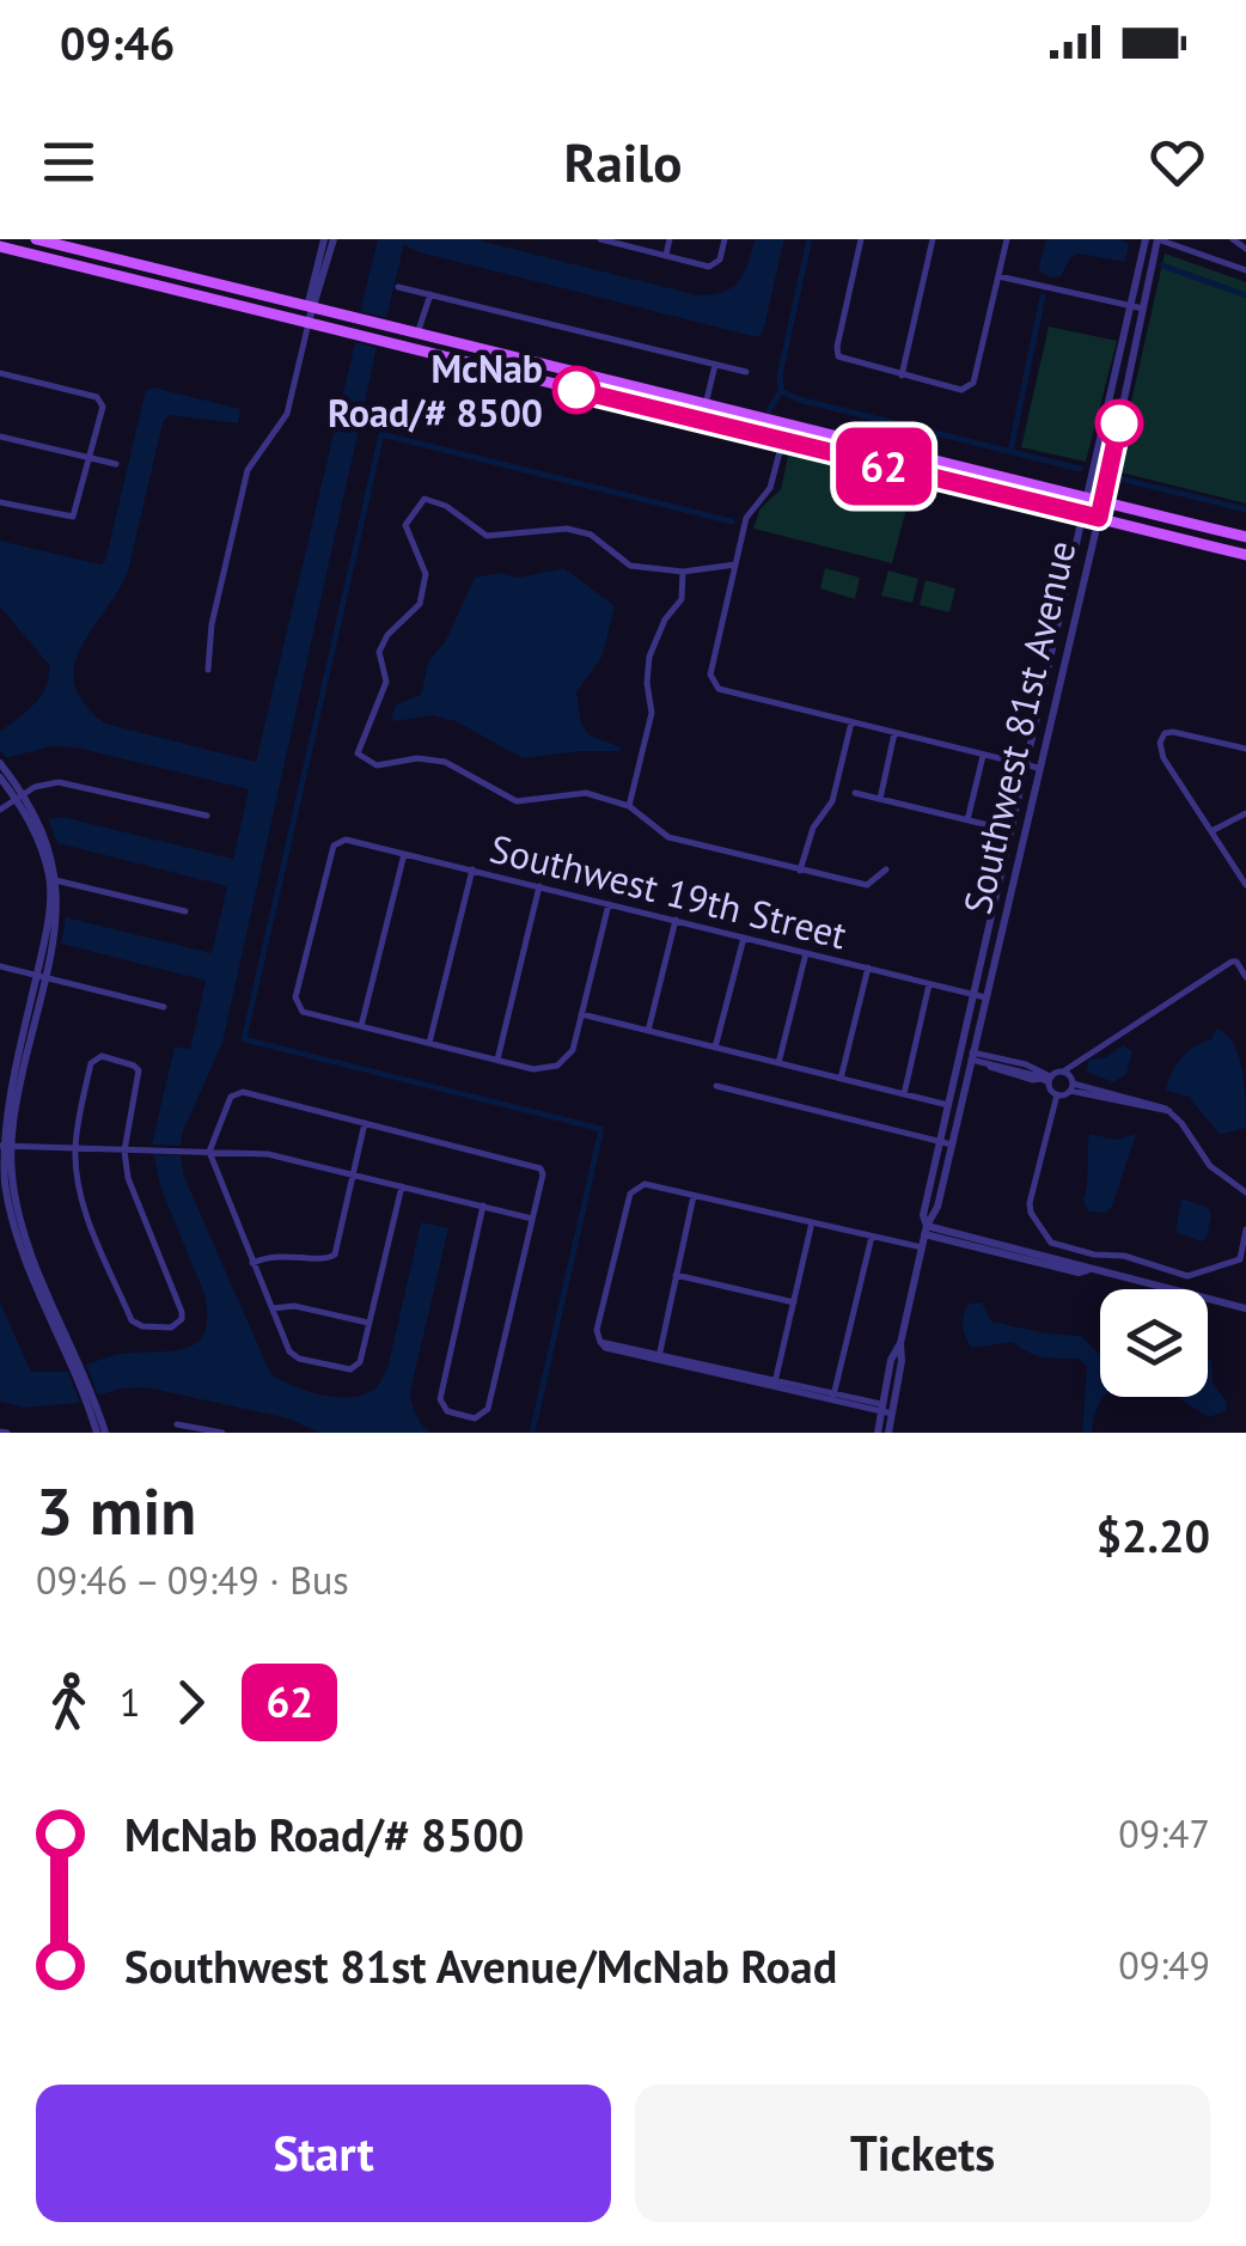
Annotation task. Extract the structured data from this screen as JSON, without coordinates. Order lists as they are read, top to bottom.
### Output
{
  "streets": {
    "street": ["Southwest 81st Avenue", "Southwest 19th Street"]
  },
  "crossings": [
    ["Southwest 81st Avenue", "Southwest 19th Street"]
  ],
  "places": ["McNab Road/# 8500"],
  "lines": ["bus line 62"],
  "page": {
    "status": "09:46",
    "header": "Railo",
    "on_map": "62",
    "heading": ["3 min", "09:46 – 09:49 · Bus", "$2.20"],
    "legs": ["1", "62"],
    "list": [
      {
        "name": "McNab Road/# 8500",
        "value": "09:47"
      },
      {
        "name": "Southwest 81st Avenue/McNab Road",
        "value": "09:49"
      }
    ],
    "buttons": ["Start", "Tickets"]
  }
}
